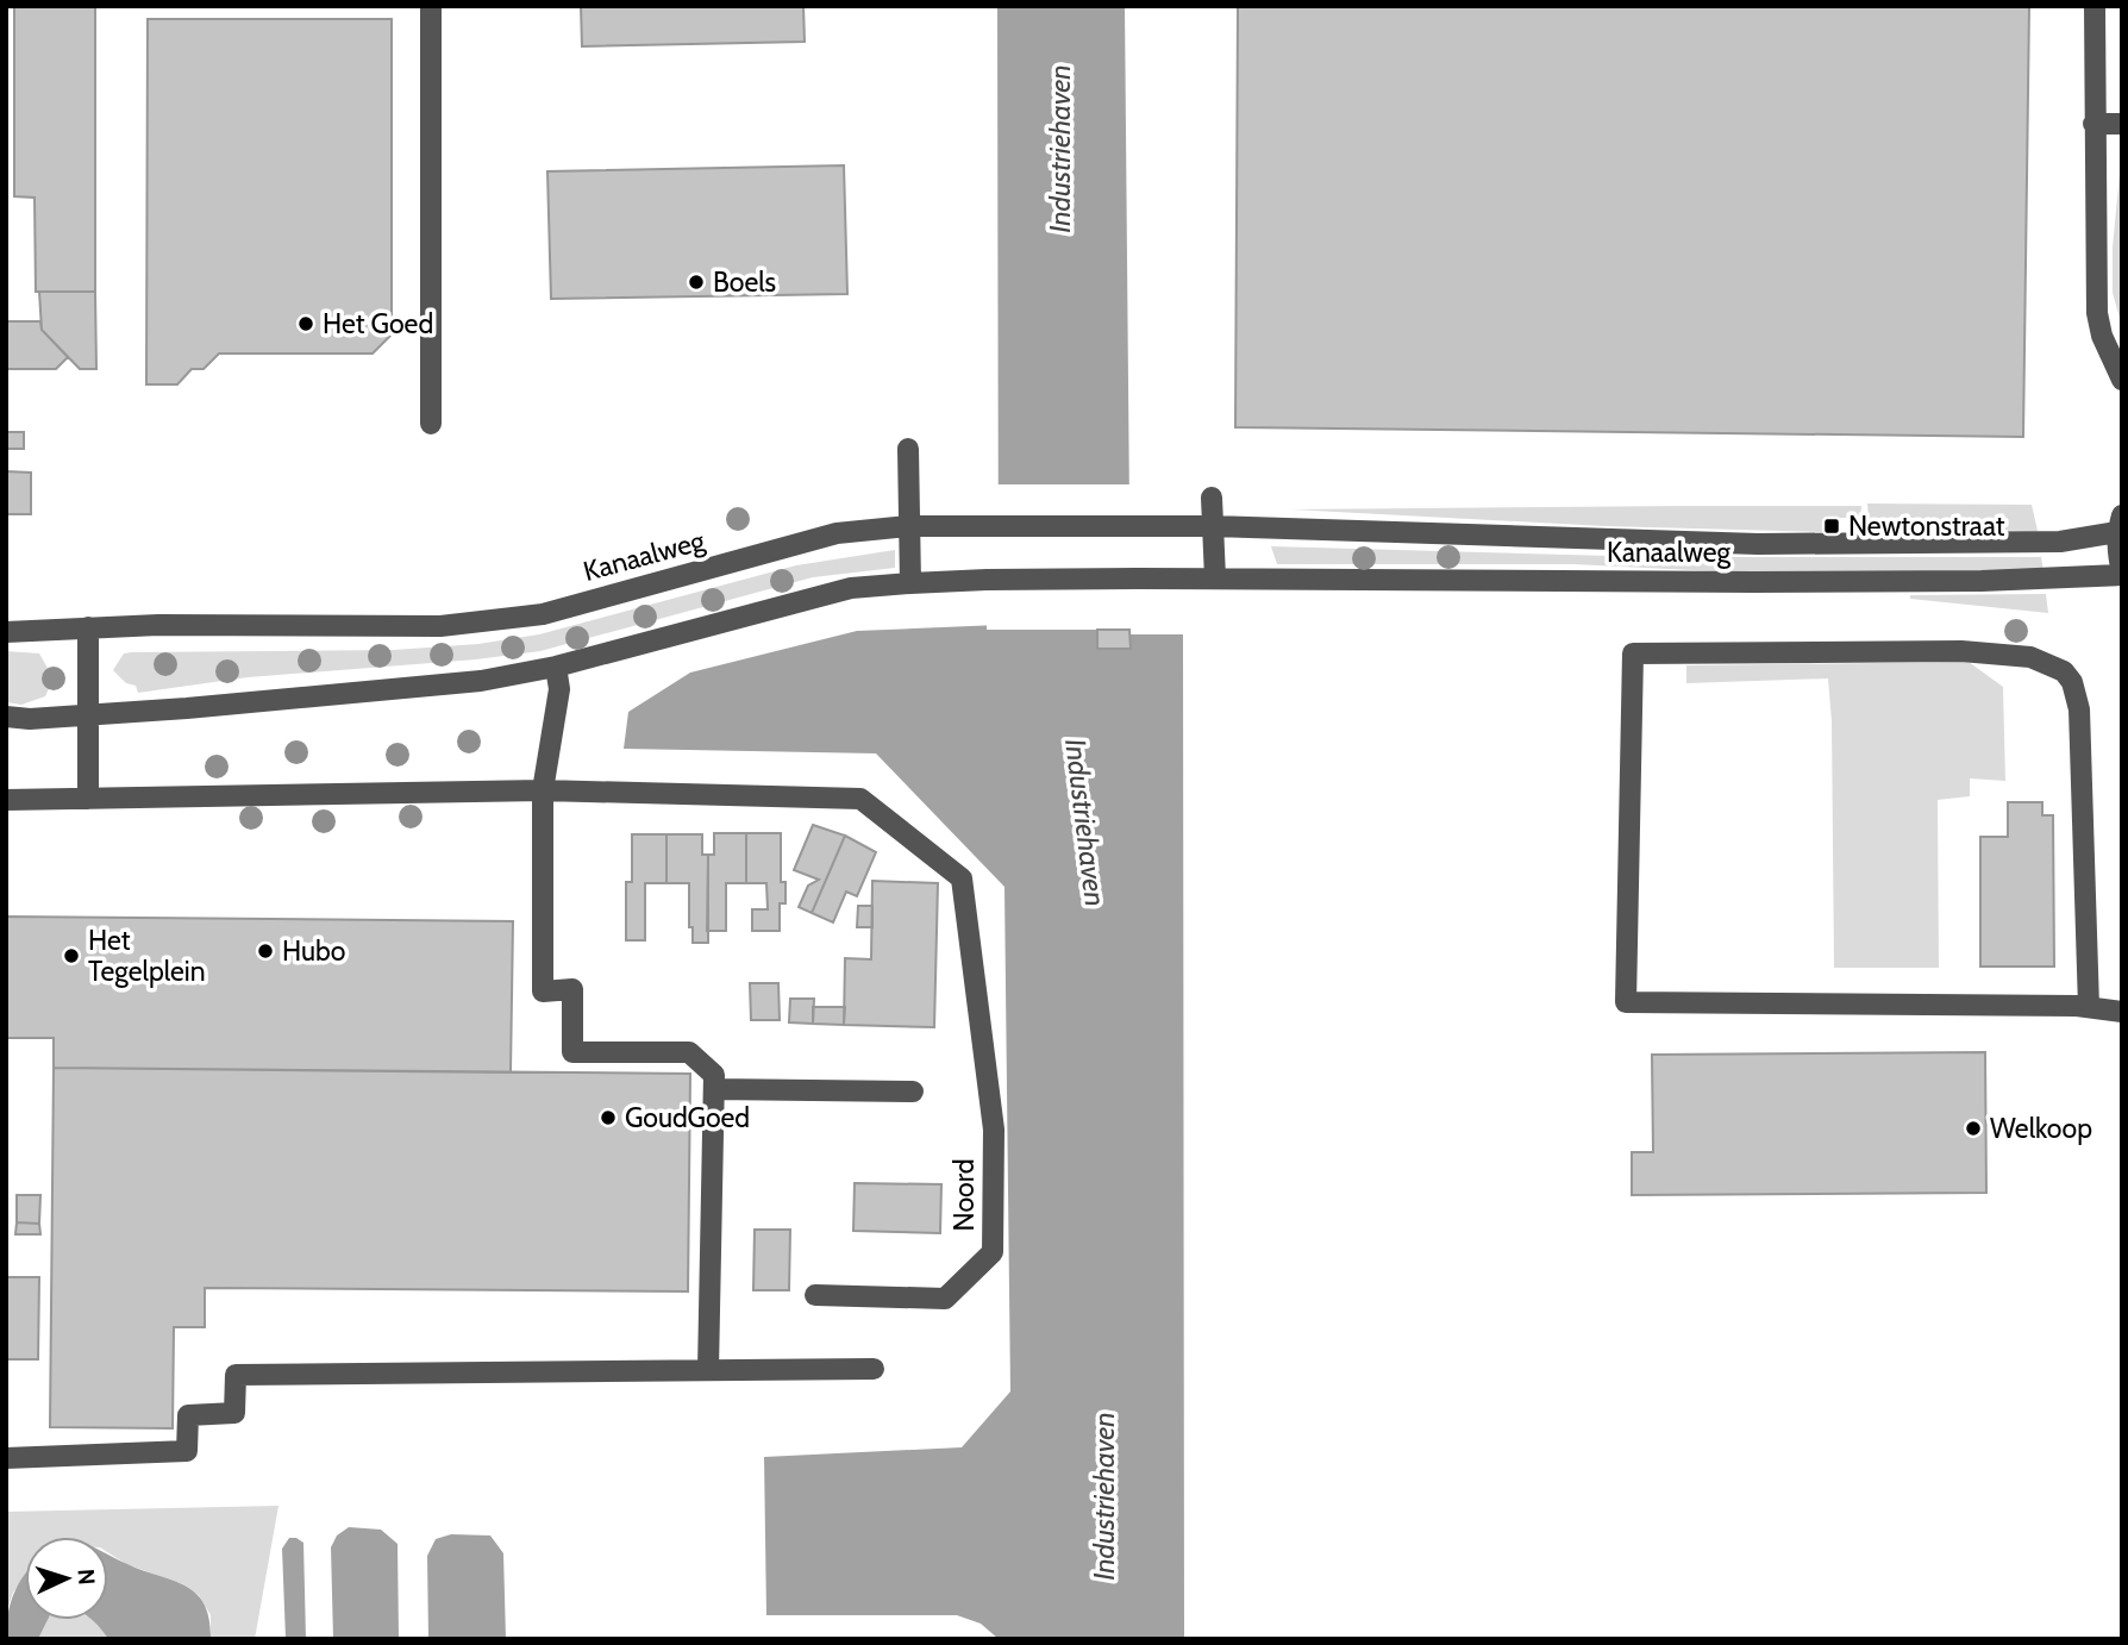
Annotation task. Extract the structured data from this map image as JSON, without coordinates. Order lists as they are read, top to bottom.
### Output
{
  "streets": {
    "street": ["Kanaalweg", "Noord"]
  },
  "water": ["Industriehaven"],
  "places": {
    "other": [
      "Boels",
      "Het Goed",
      "Hubo",
      "Het Tegelplein",
      "GoudGoed",
      "Welkoop"
    ],
    "transit": ["Newtonstraat"]
  },
  "north": "right"
}
